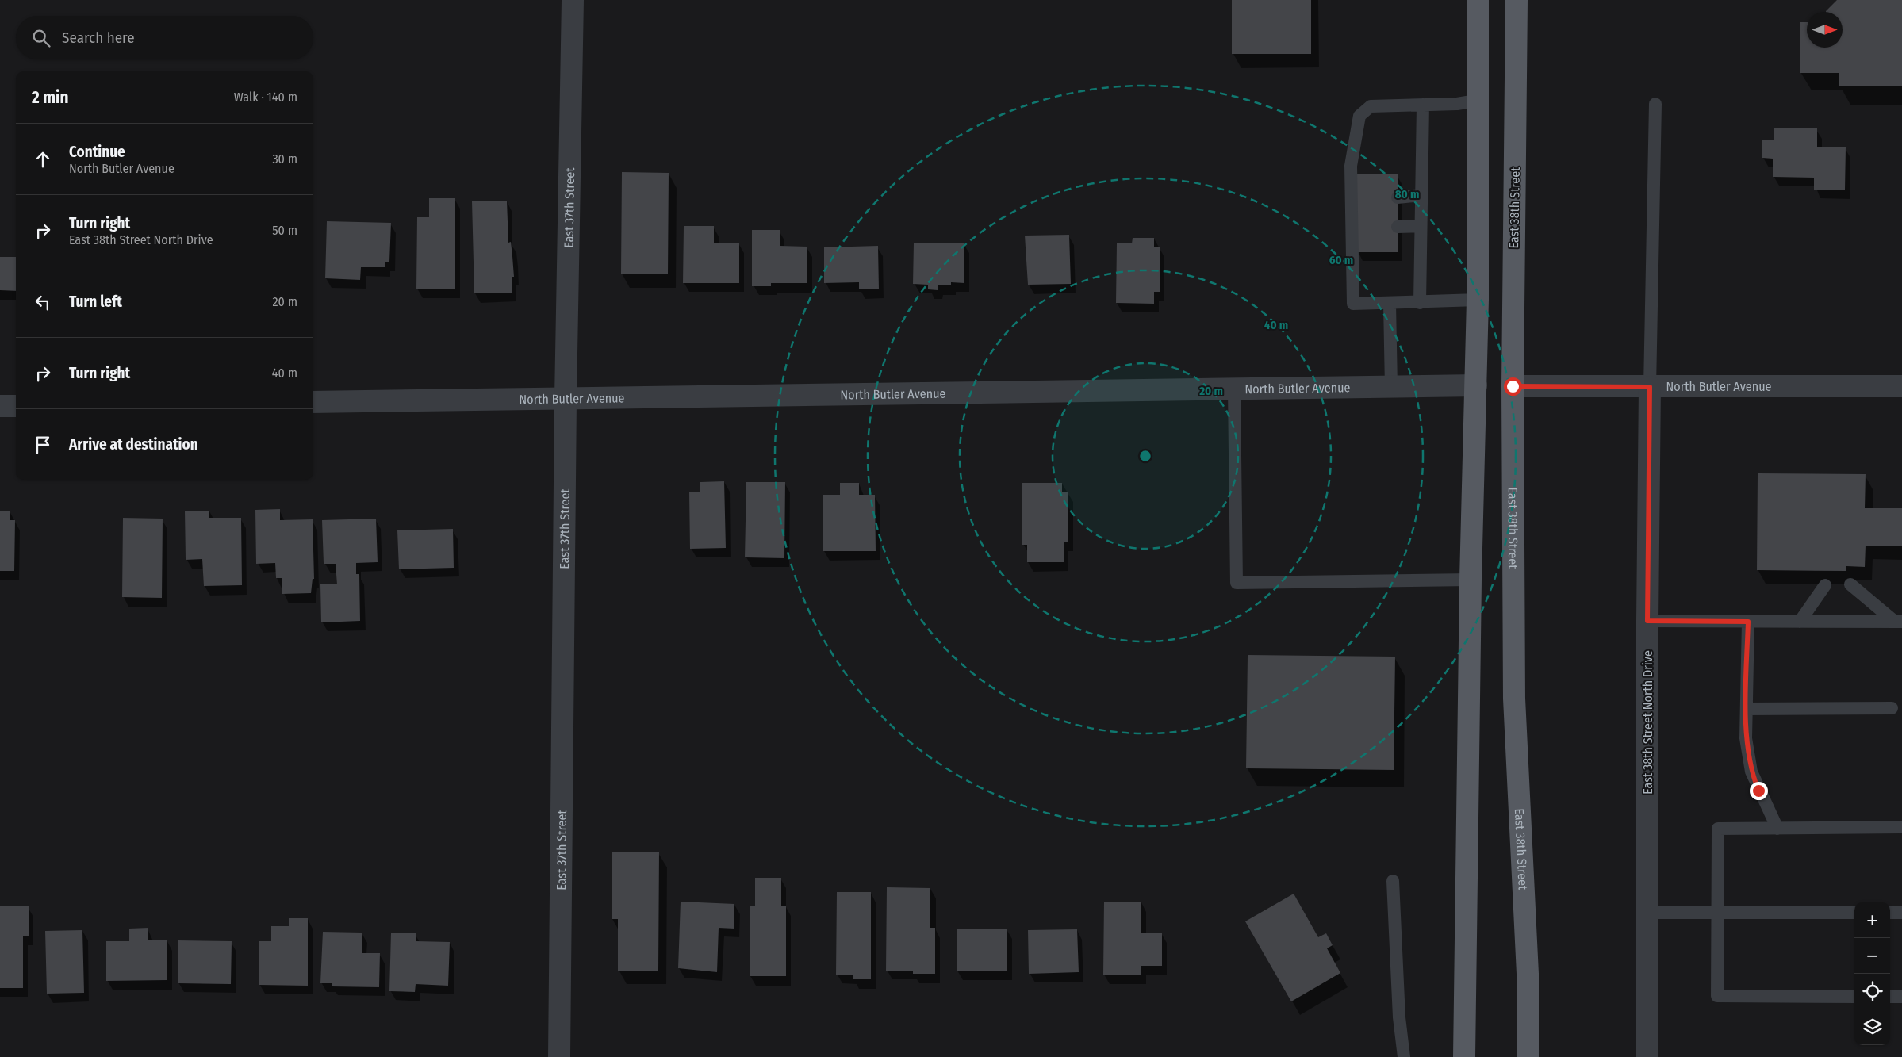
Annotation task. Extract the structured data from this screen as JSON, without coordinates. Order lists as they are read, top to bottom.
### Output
{
  "streets": {
    "main road": ["East 38th Street"],
    "street": ["East 37th Street", "North Butler Avenue", "East 38th Street North Drive"]
  },
  "crossings": [
    ["East 37th Street", "North Butler Avenue"],
    ["East 38th Street", "North Butler Avenue"],
    ["North Butler Avenue", "East 38th Street North Drive"]
  ],
  "north": "right",
  "page": {
    "search": "Search here",
    "heading": ["2 min", "Walk · 140 m"],
    "list": [
      ["Continue", "North Butler Avenue", "30 m"],
      ["Turn right", "East 38th Street North Drive", "50 m"],
      ["Turn left", "20 m"],
      ["Turn right", "40 m"],
      "Arrive at destination"
    ],
    "map_buttons": ["+", "−"]
  },
  "rings": [
    "80 m",
    "60 m",
    "40 m",
    "20 m"
  ]
}
